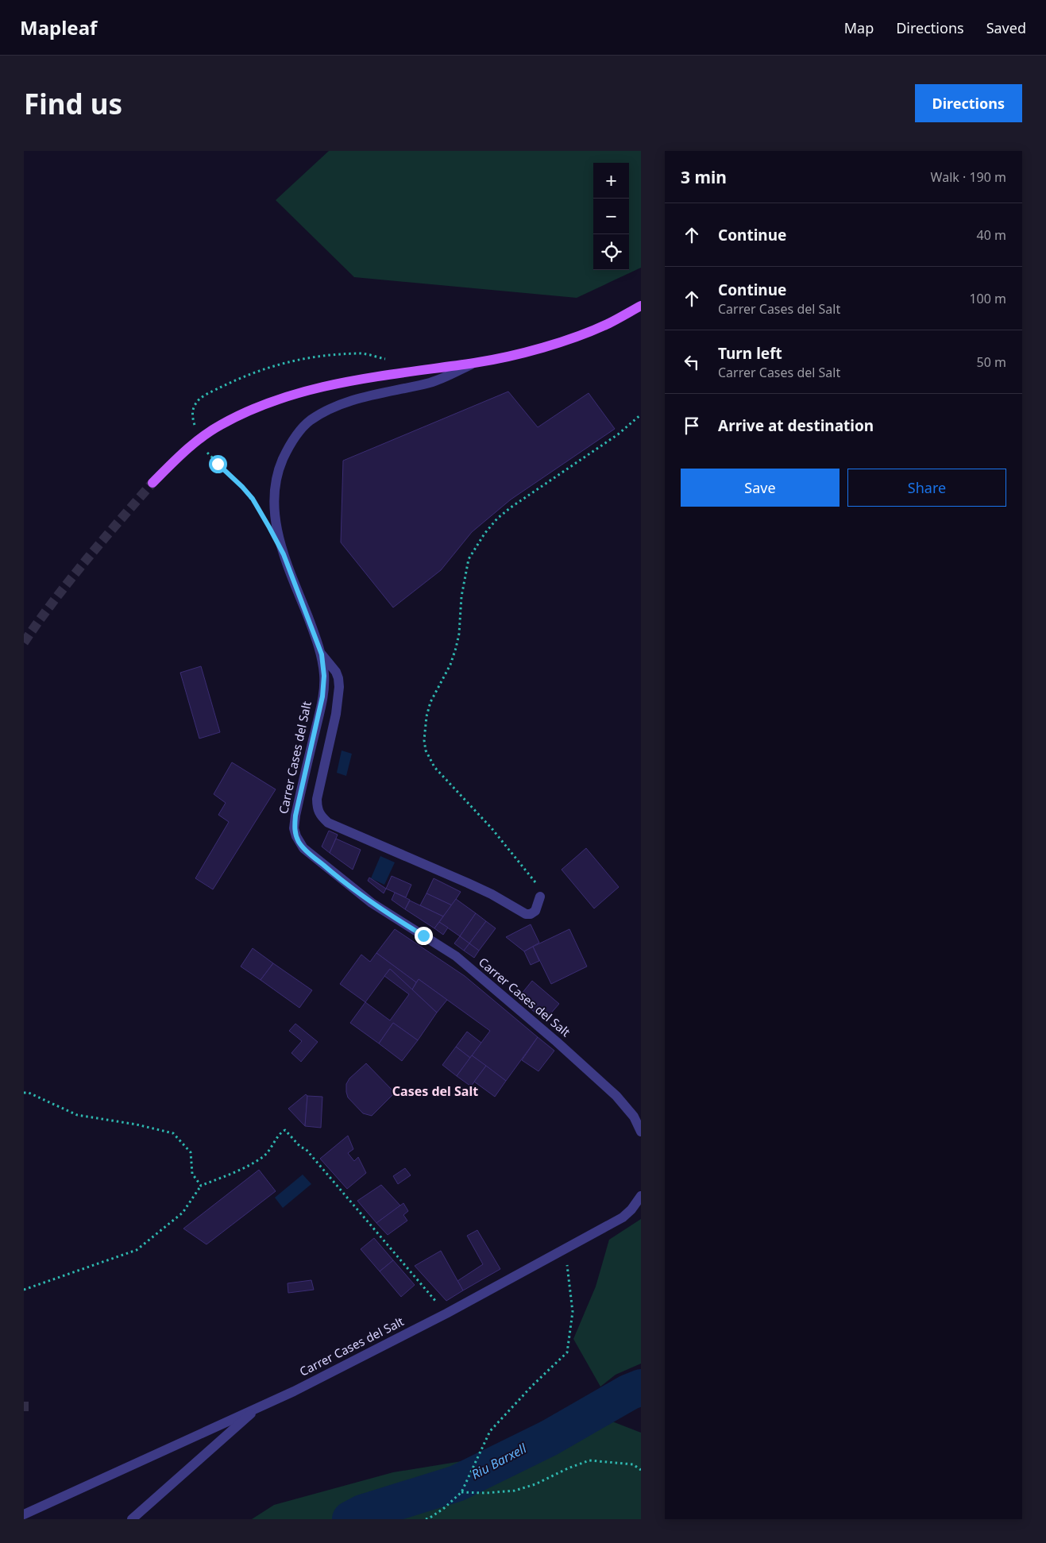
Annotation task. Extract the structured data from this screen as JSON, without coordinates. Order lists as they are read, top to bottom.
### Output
{
  "streets": {
    "street": ["Carrer Cases del Salt"]
  },
  "districts": ["Cases del Salt"],
  "water": ["Riu Barxell"],
  "page": {
    "header": "Mapleaf",
    "nav": ["Map", "Directions", "Saved"],
    "buttons": [
      "Directions",
      ["Save", "Share"]
    ],
    "title": "Find us",
    "heading": ["3 min", "Walk · 190 m"],
    "map_buttons": ["+", "−"],
    "list": [
      ["Continue", "40 m"],
      ["Continue", "Carrer Cases del Salt", "100 m"],
      ["Turn left", "Carrer Cases del Salt", "50 m"],
      "Arrive at destination"
    ]
  }
}
